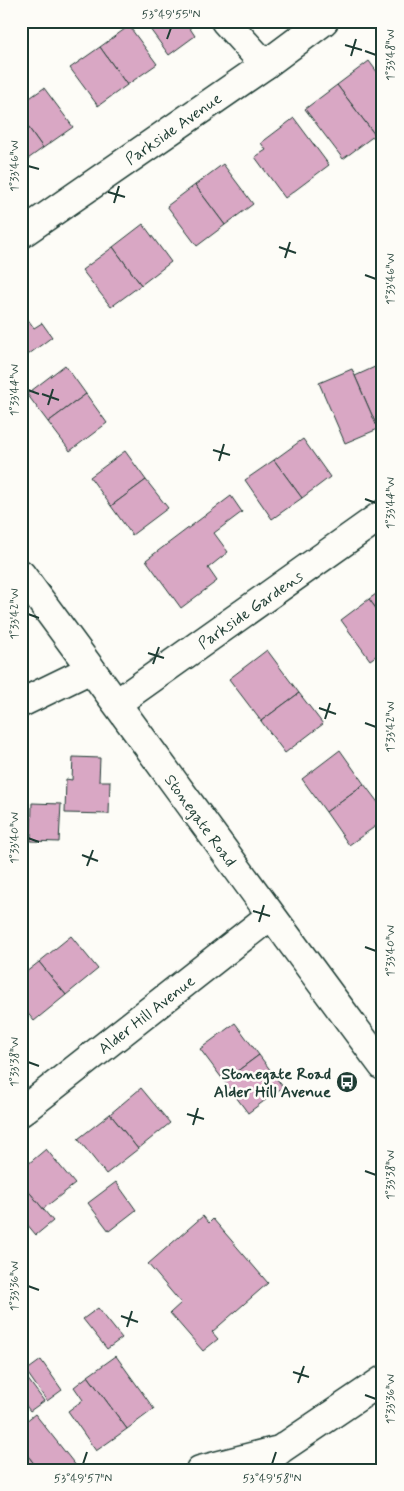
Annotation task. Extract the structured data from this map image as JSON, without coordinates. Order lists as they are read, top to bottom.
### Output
{
  "streets": {
    "street": [
      "Parkside Avenue",
      "Parkside Gardens",
      "Stonegate Road",
      "Alder Hill Avenue"
    ]
  },
  "crossings": [
    ["Parkside Gardens", "Stonegate Road"],
    ["Stonegate Road", "Alder Hill Avenue"]
  ],
  "places": {
    "bus stop": ["Stonegate Road Alder Hill Avenue"]
  },
  "coordinates": [
    "53°49'55\"N",
    "1°33'48\"W",
    "1°33'46\"W",
    "1°33'44\"W",
    "1°33'42\"W",
    "1°33'40\"W",
    "1°33'38\"W",
    "1°33'36\"W",
    "53°49'57\"N",
    "53°49'58\"N"
  ]
}
